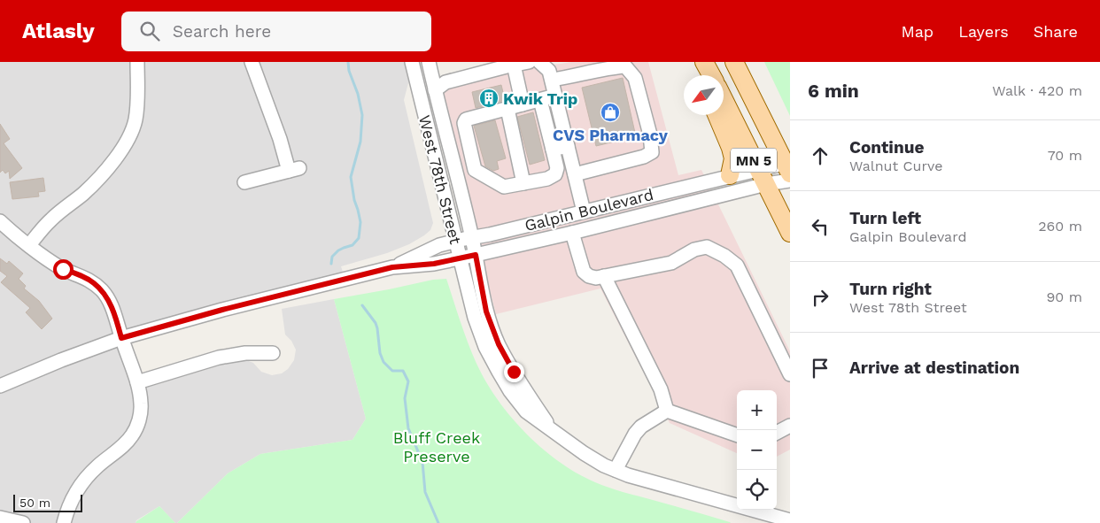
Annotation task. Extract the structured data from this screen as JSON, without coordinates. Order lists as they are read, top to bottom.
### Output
{
  "streets": {
    "main road": ["MN 5"],
    "street": ["West 78th Street", "Galpin Boulevard"]
  },
  "crossings": [
    ["MN 5", "Galpin Boulevard"],
    ["West 78th Street", "Galpin Boulevard"]
  ],
  "parks": ["Bluff Creek Preserve"],
  "places": {
    "building": ["Kwik Trip"],
    "shop": ["CVS Pharmacy"]
  },
  "scale_bar": "50 m",
  "north": "bottom left",
  "page": {
    "header": "Atlasly",
    "search": "Search here",
    "nav": ["Map", "Layers", "Share"],
    "heading": ["6 min", "Walk · 420 m"],
    "list": [
      ["Continue", "Walnut Curve", "70 m"],
      ["Turn left", "Galpin Boulevard", "260 m"],
      ["Turn right", "West 78th Street", "90 m"],
      "Arrive at destination"
    ],
    "map_buttons": ["+", "−"],
    "scale": "50 m"
  }
}
